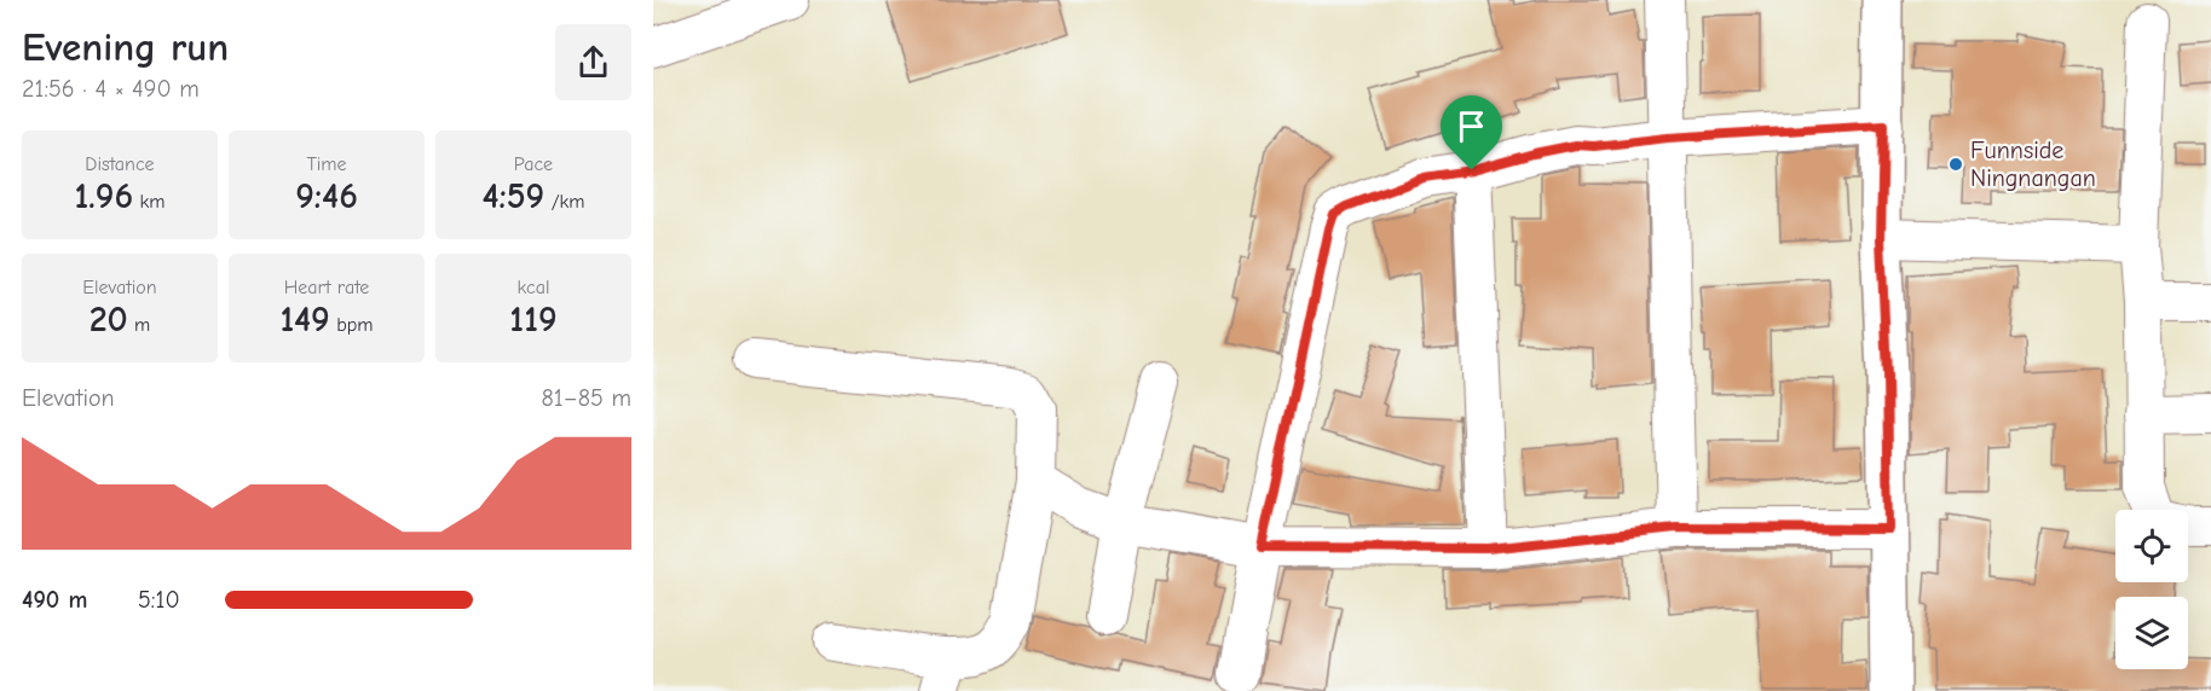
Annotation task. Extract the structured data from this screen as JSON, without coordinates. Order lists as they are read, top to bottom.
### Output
{
  "places": ["Funnside Ningnangan"],
  "page": {
    "heading": ["Evening run", "21:56 · 4 × 490 m"],
    "stats": [
      ["Distance", "1.96 km"],
      ["Time", "9:46"],
      ["Pace", "4:59 /km"],
      ["Elevation", "20 m"],
      ["Heart rate", "149 bpm"],
      ["kcal", "119"]
    ],
    "chart": ["Elevation", "81–85 m"],
    "list": [
      {
        "name": "490 m",
        "note": "5:10"
      }
    ]
  }
}
